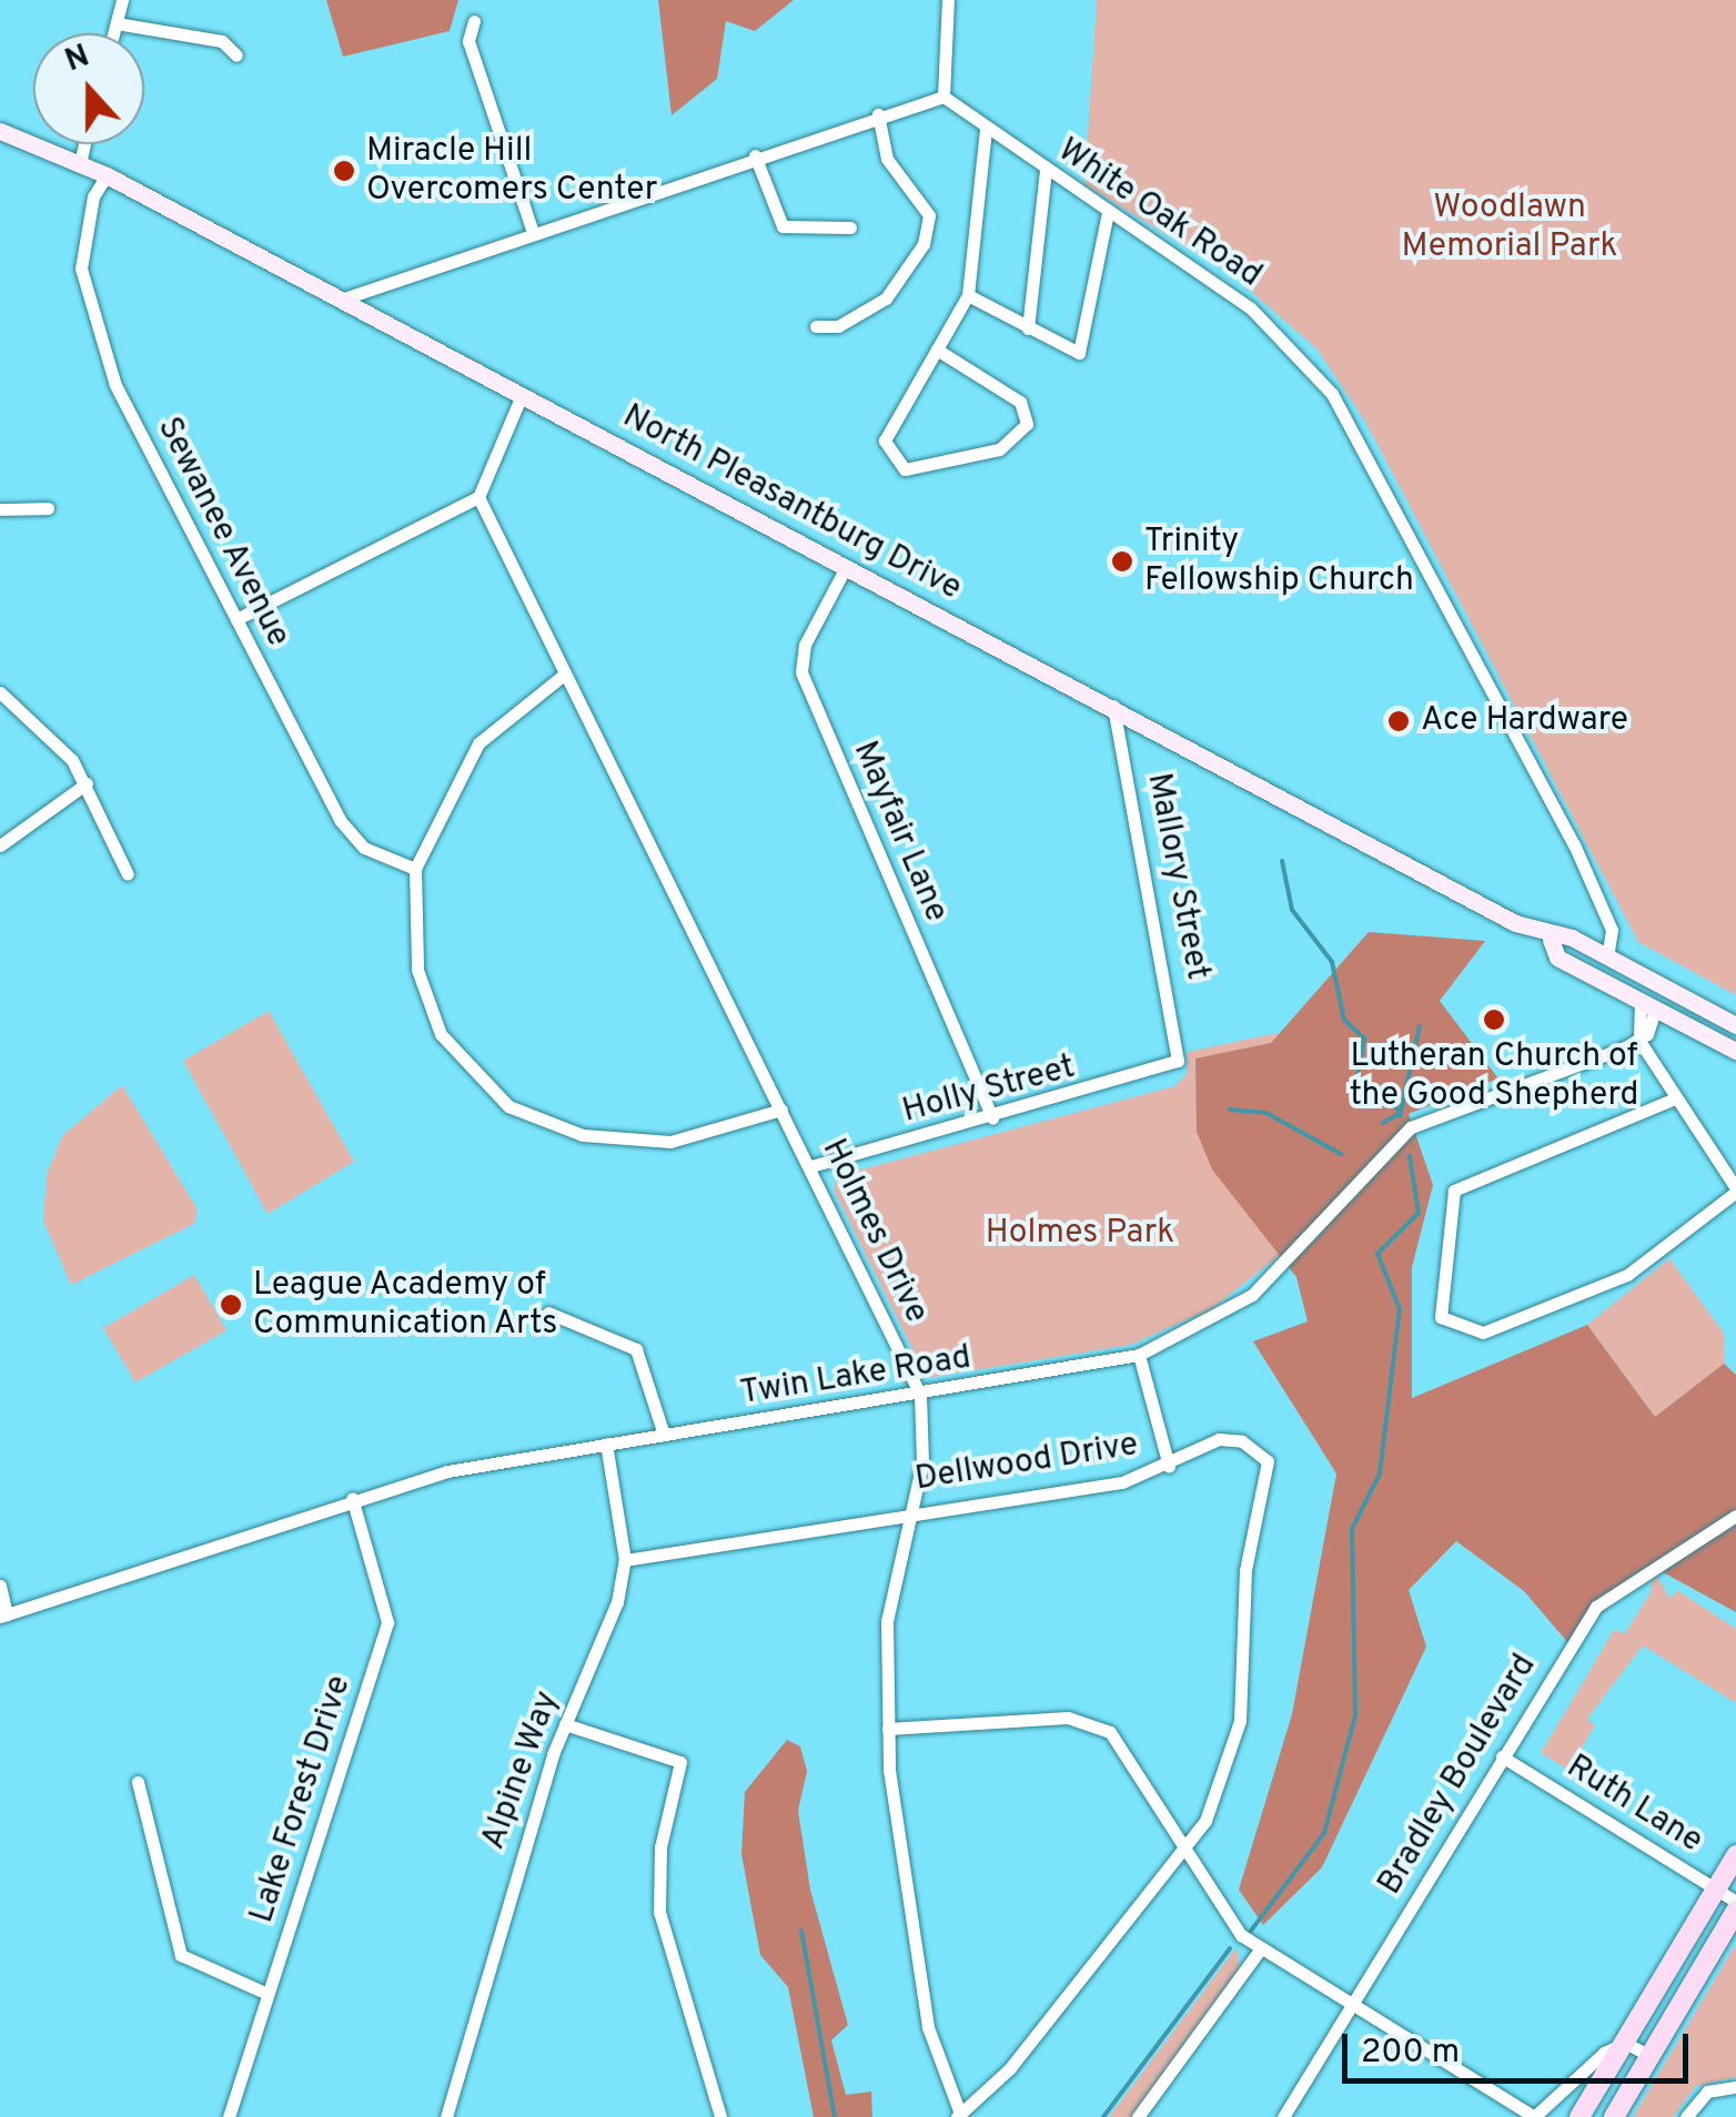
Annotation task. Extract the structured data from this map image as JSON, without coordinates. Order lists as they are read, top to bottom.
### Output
{
  "streets": {
    "main road": ["North Pleasantburg Drive"],
    "street": [
      "White Oak Road",
      "Sewanee Avenue",
      "Mayfair Lane",
      "Mallory Street",
      "Holly Street",
      "Holmes Drive",
      "Twin Lake Road",
      "Dellwood Drive",
      "Alpine Way",
      "Bradley Boulevard",
      "Lake Forest Drive",
      "Ruth Lane"
    ]
  },
  "crossings": [
    ["White Oak Road", "North Pleasantburg Drive"],
    ["North Pleasantburg Drive", "Sewanee Avenue"],
    ["North Pleasantburg Drive", "Mayfair Lane"],
    ["North Pleasantburg Drive", "Mallory Street"],
    ["Mayfair Lane", "Holly Street"],
    ["Mallory Street", "Holly Street"],
    ["Holly Street", "Holmes Drive"],
    ["Holmes Drive", "Twin Lake Road"],
    ["Twin Lake Road", "Alpine Way"],
    ["Twin Lake Road", "Lake Forest Drive"],
    ["Dellwood Drive", "Alpine Way"],
    ["Bradley Boulevard", "Ruth Lane"]
  ],
  "parks": ["Woodlawn Memorial Park", "Holmes Park"],
  "places": [
    "Miracle Hill Overcomers Center",
    "Trinity Fellowship Church",
    "Ace Hardware",
    "Lutheran Church of the Good Shepherd",
    "League Academy of Communication Arts"
  ],
  "scale_bar": "200 m",
  "north": "top"
}
